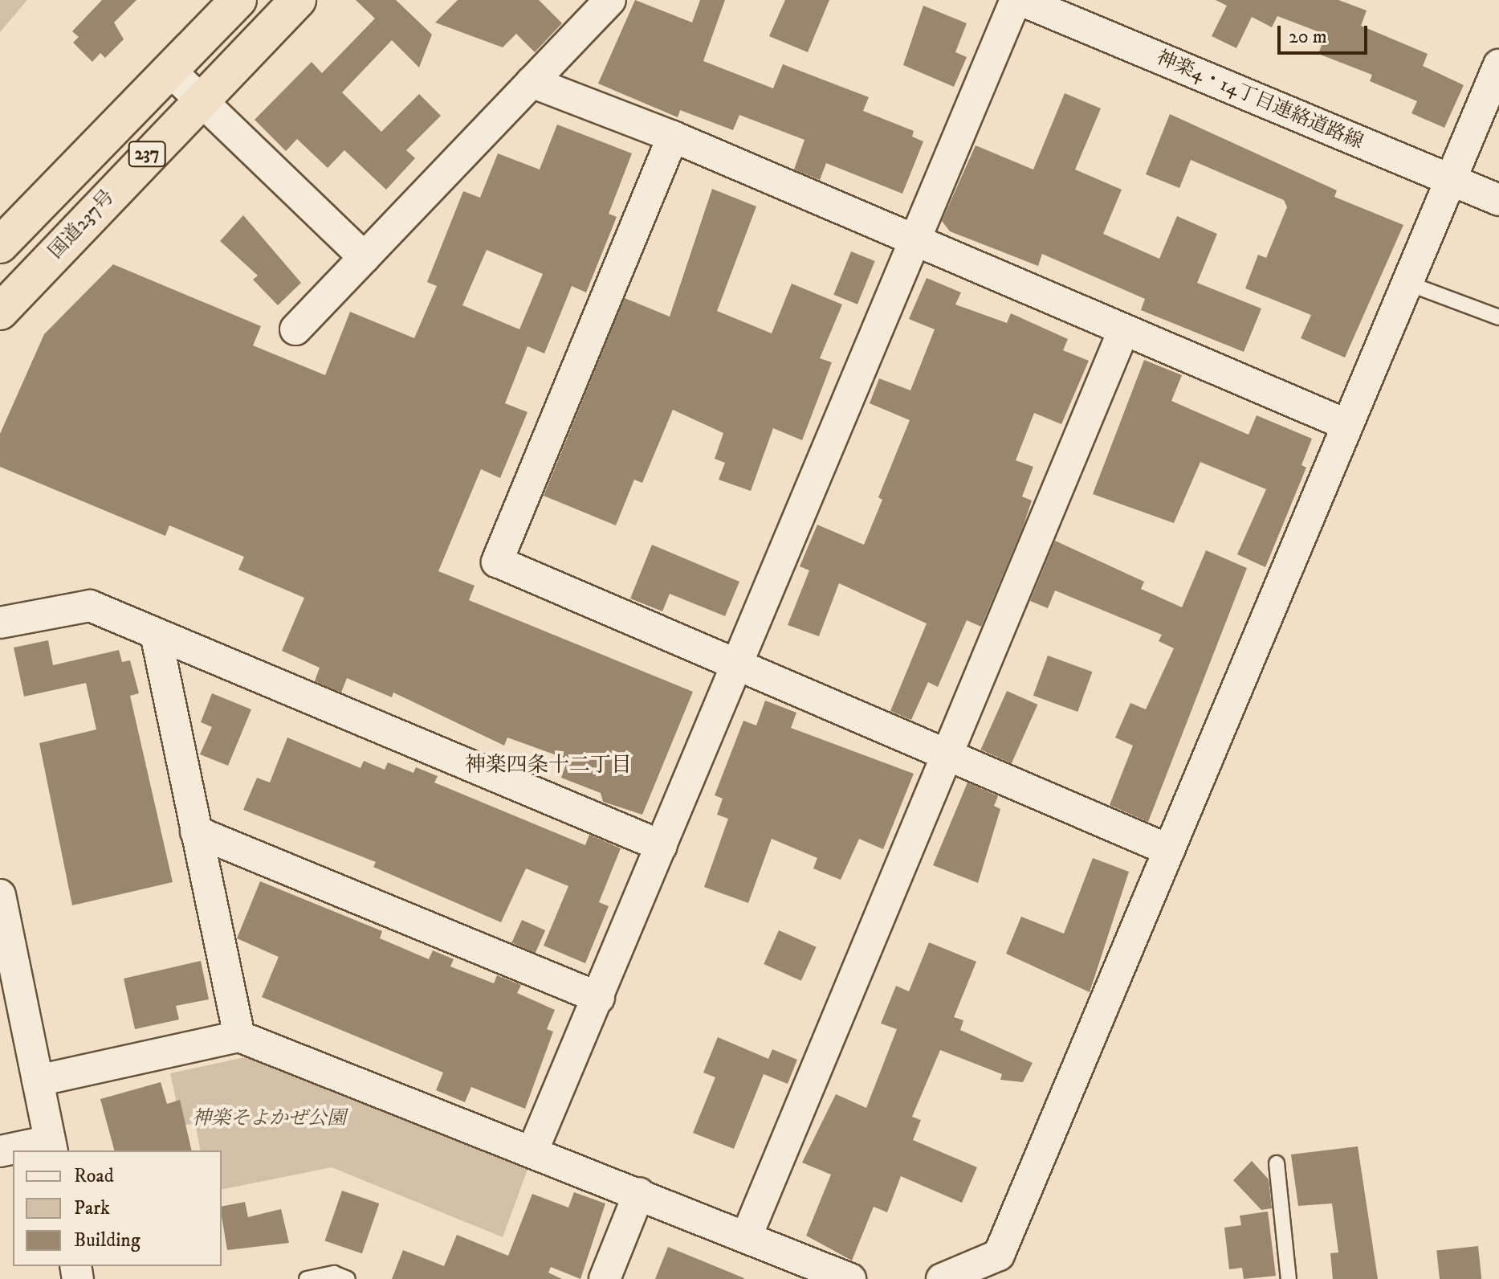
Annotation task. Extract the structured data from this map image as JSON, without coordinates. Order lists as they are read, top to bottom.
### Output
{
  "streets": {
    "highway": ["237", "国道237号"],
    "street": ["神楽4・14丁目連絡道路線"]
  },
  "districts": ["神楽四条十二丁目"],
  "parks": ["神楽そよかぜ公園"],
  "legend": ["Road", "Park", "Building"],
  "scale_bar": "20 m"
}
